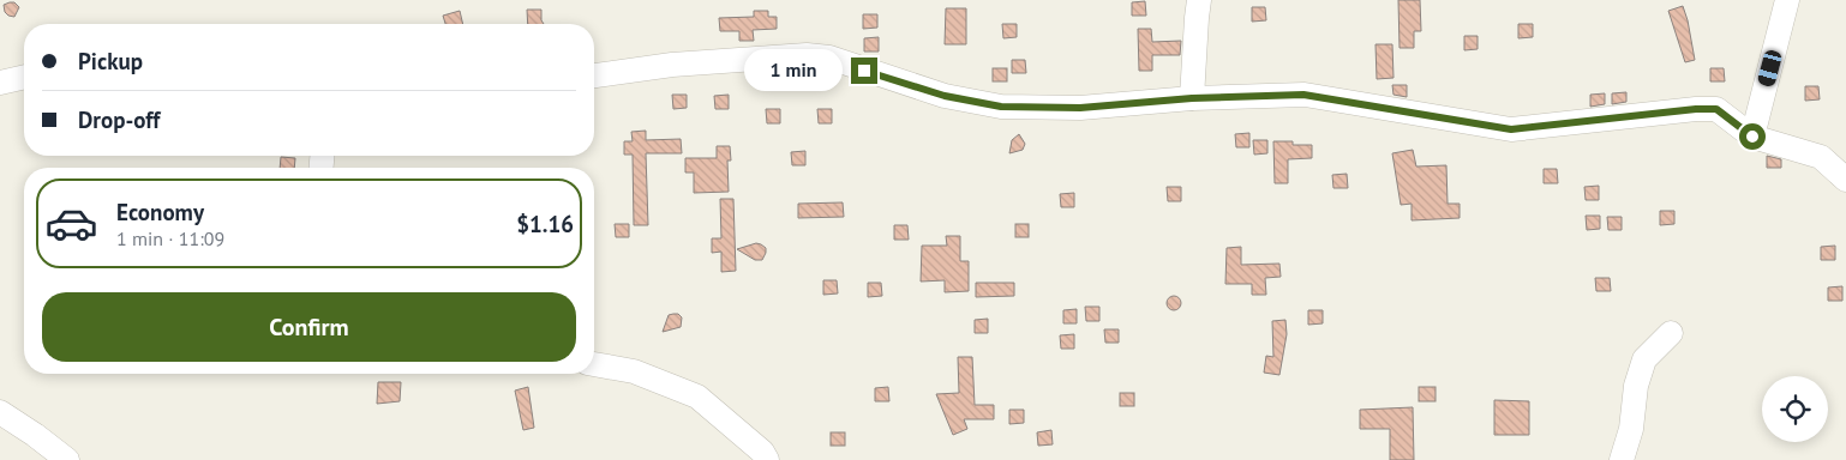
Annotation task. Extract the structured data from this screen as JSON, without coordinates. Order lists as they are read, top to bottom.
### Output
{
  "page": {
    "banner": ["Pickup", "Drop-off"],
    "bubble": "1 min",
    "list": [
      {
        "name": "Economy",
        "note": "1 min · 11:09",
        "value": "$1.16"
      }
    ],
    "buttons": "Confirm"
  }
}
